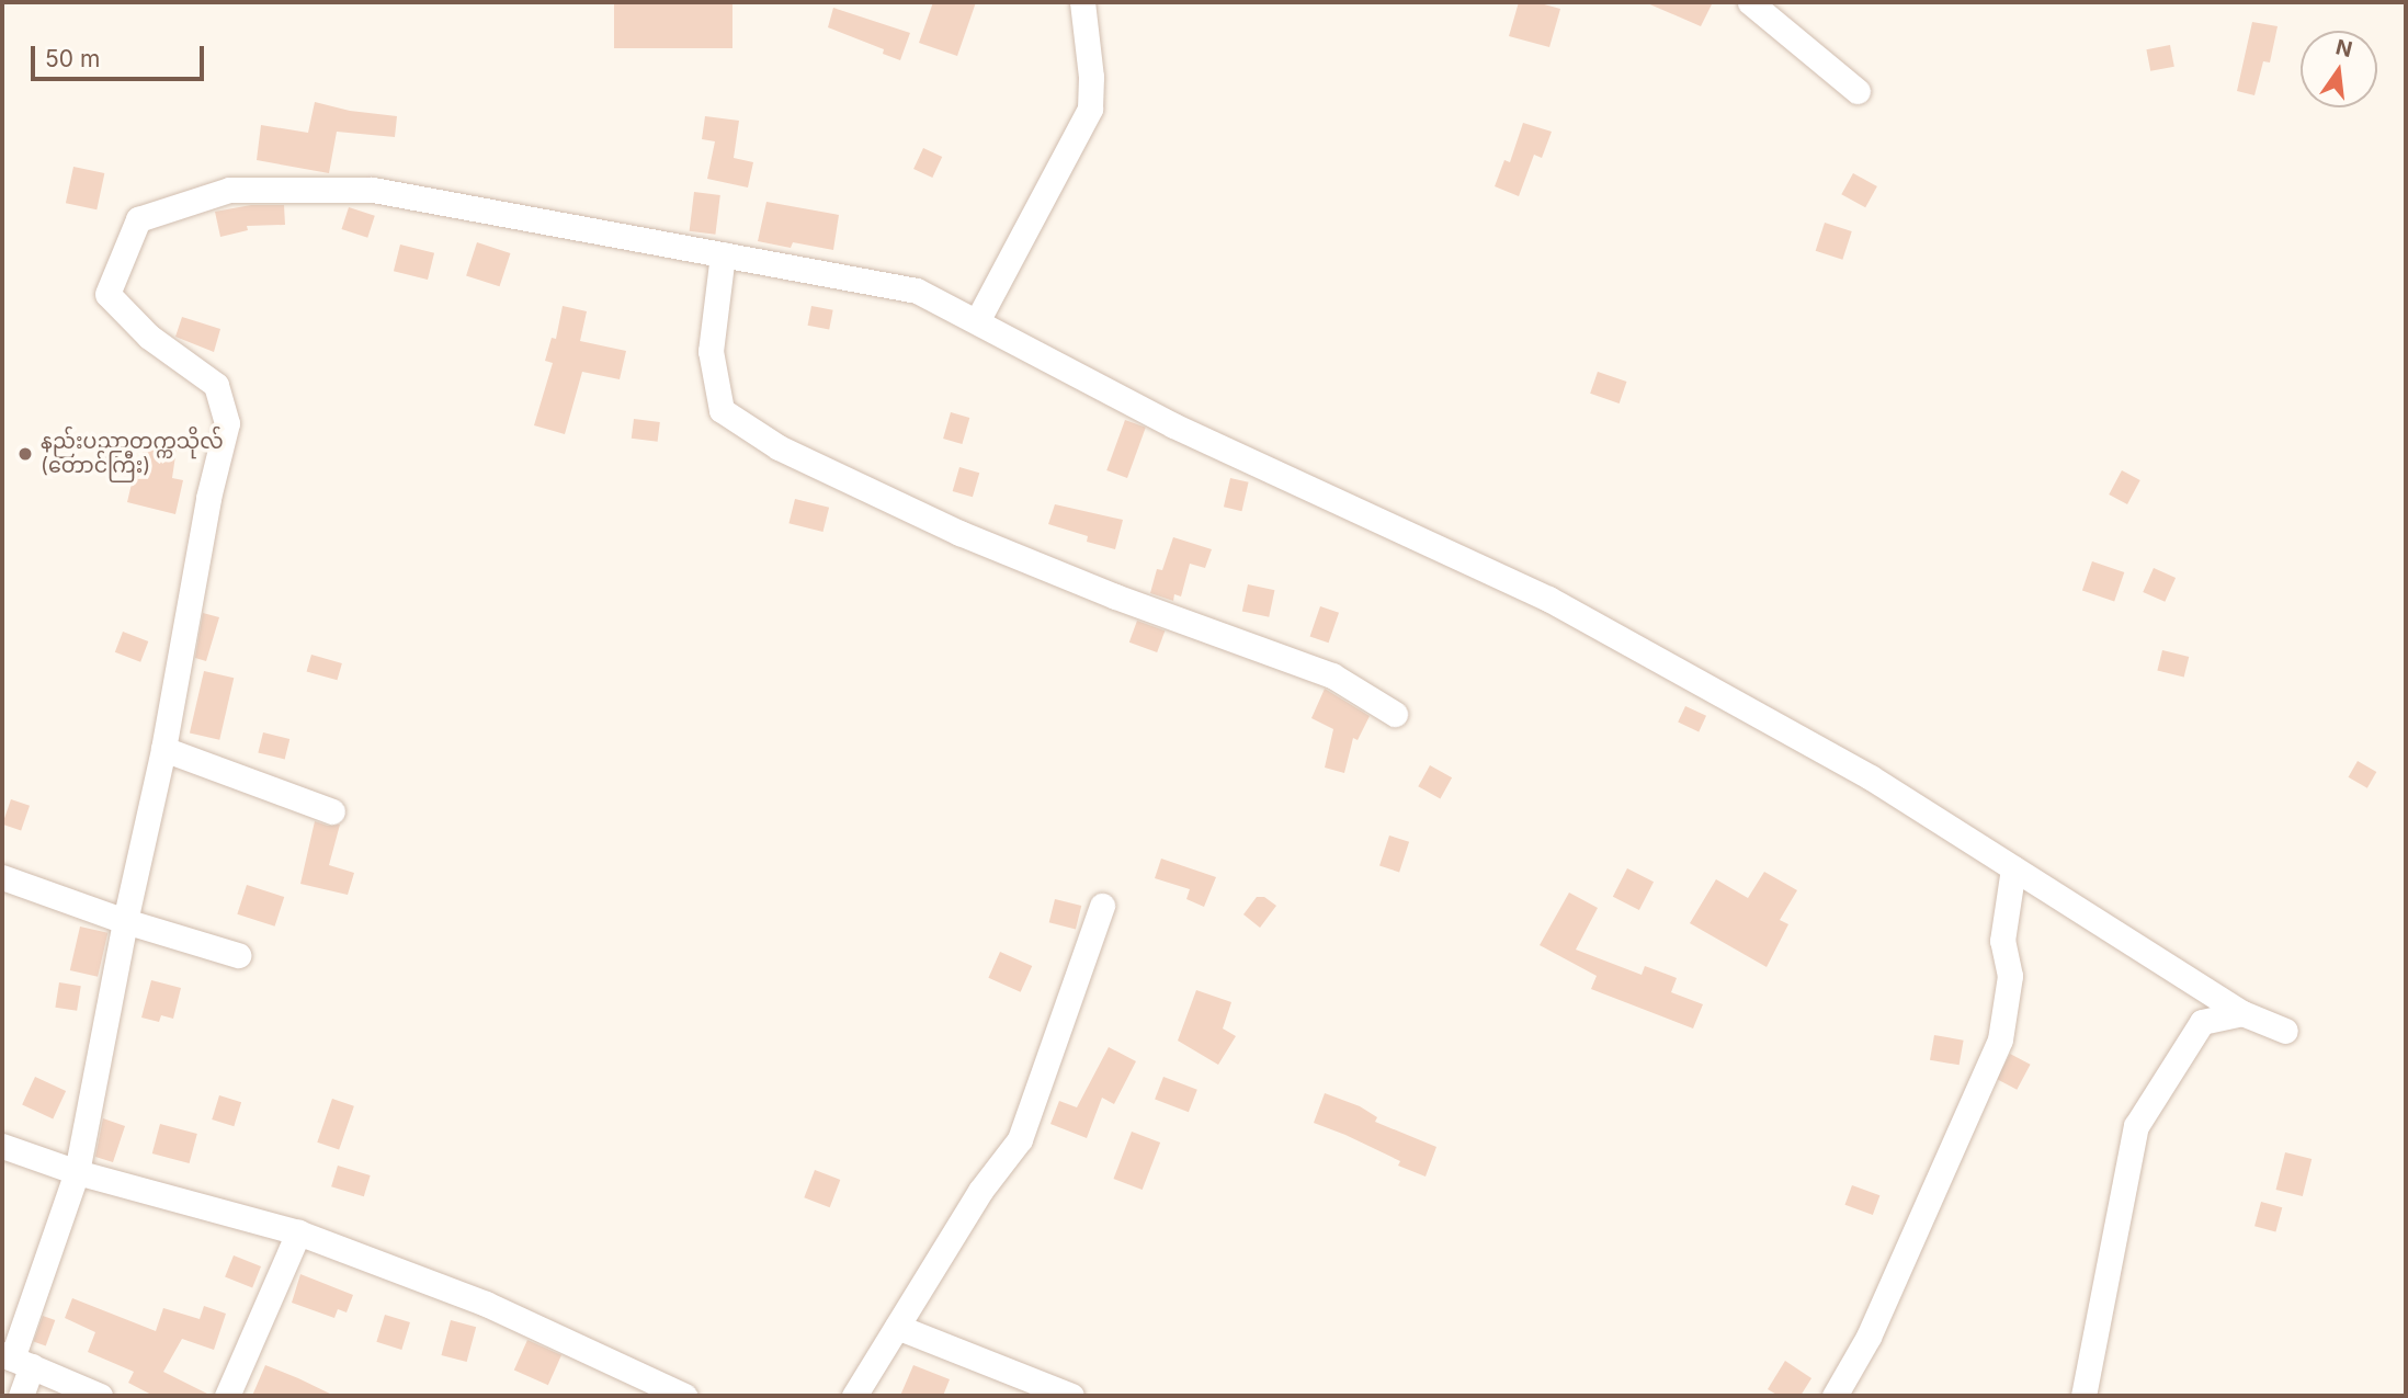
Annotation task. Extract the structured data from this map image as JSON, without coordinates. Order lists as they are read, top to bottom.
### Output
{
  "places": ["နည်းပညာတက္ကသိုလ် (တောင်ကြီး)"],
  "scale_bar": "50 m",
  "north": "top"
}
